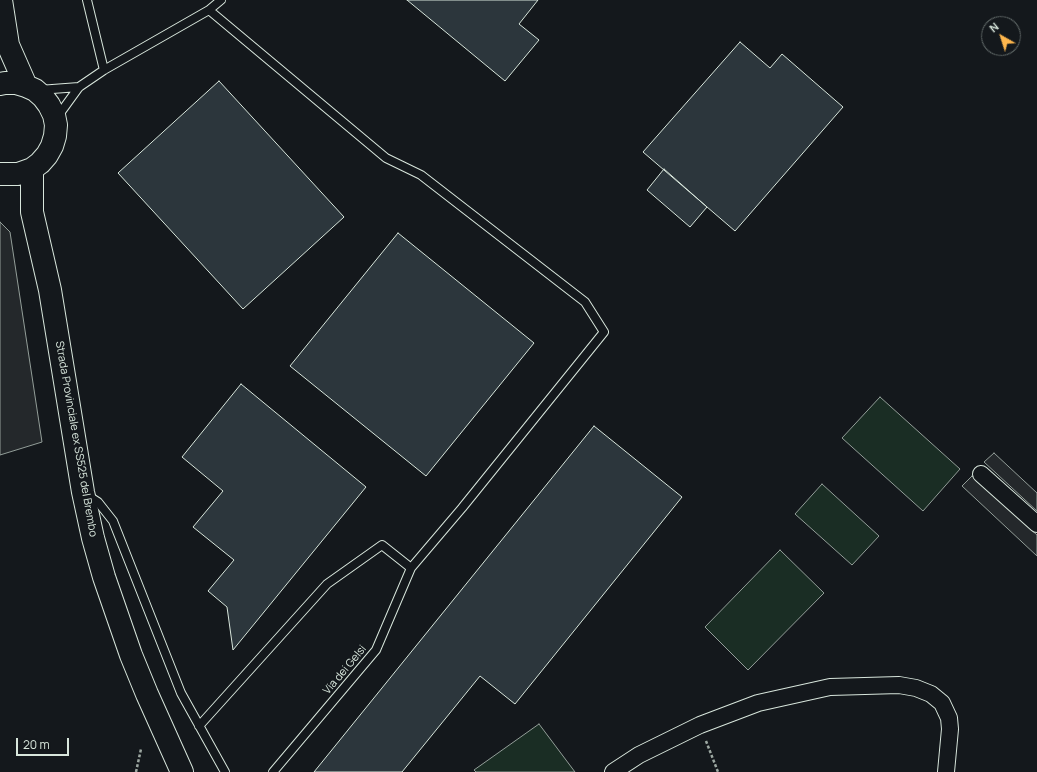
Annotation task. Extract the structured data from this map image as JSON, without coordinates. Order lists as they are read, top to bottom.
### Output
{
  "streets": {
    "main road": ["Strada Provinciale ex SS525 del Brembo"],
    "lane": ["Via dei Gelsi"]
  },
  "scale_bar": "20 m",
  "north": "top left"
}
